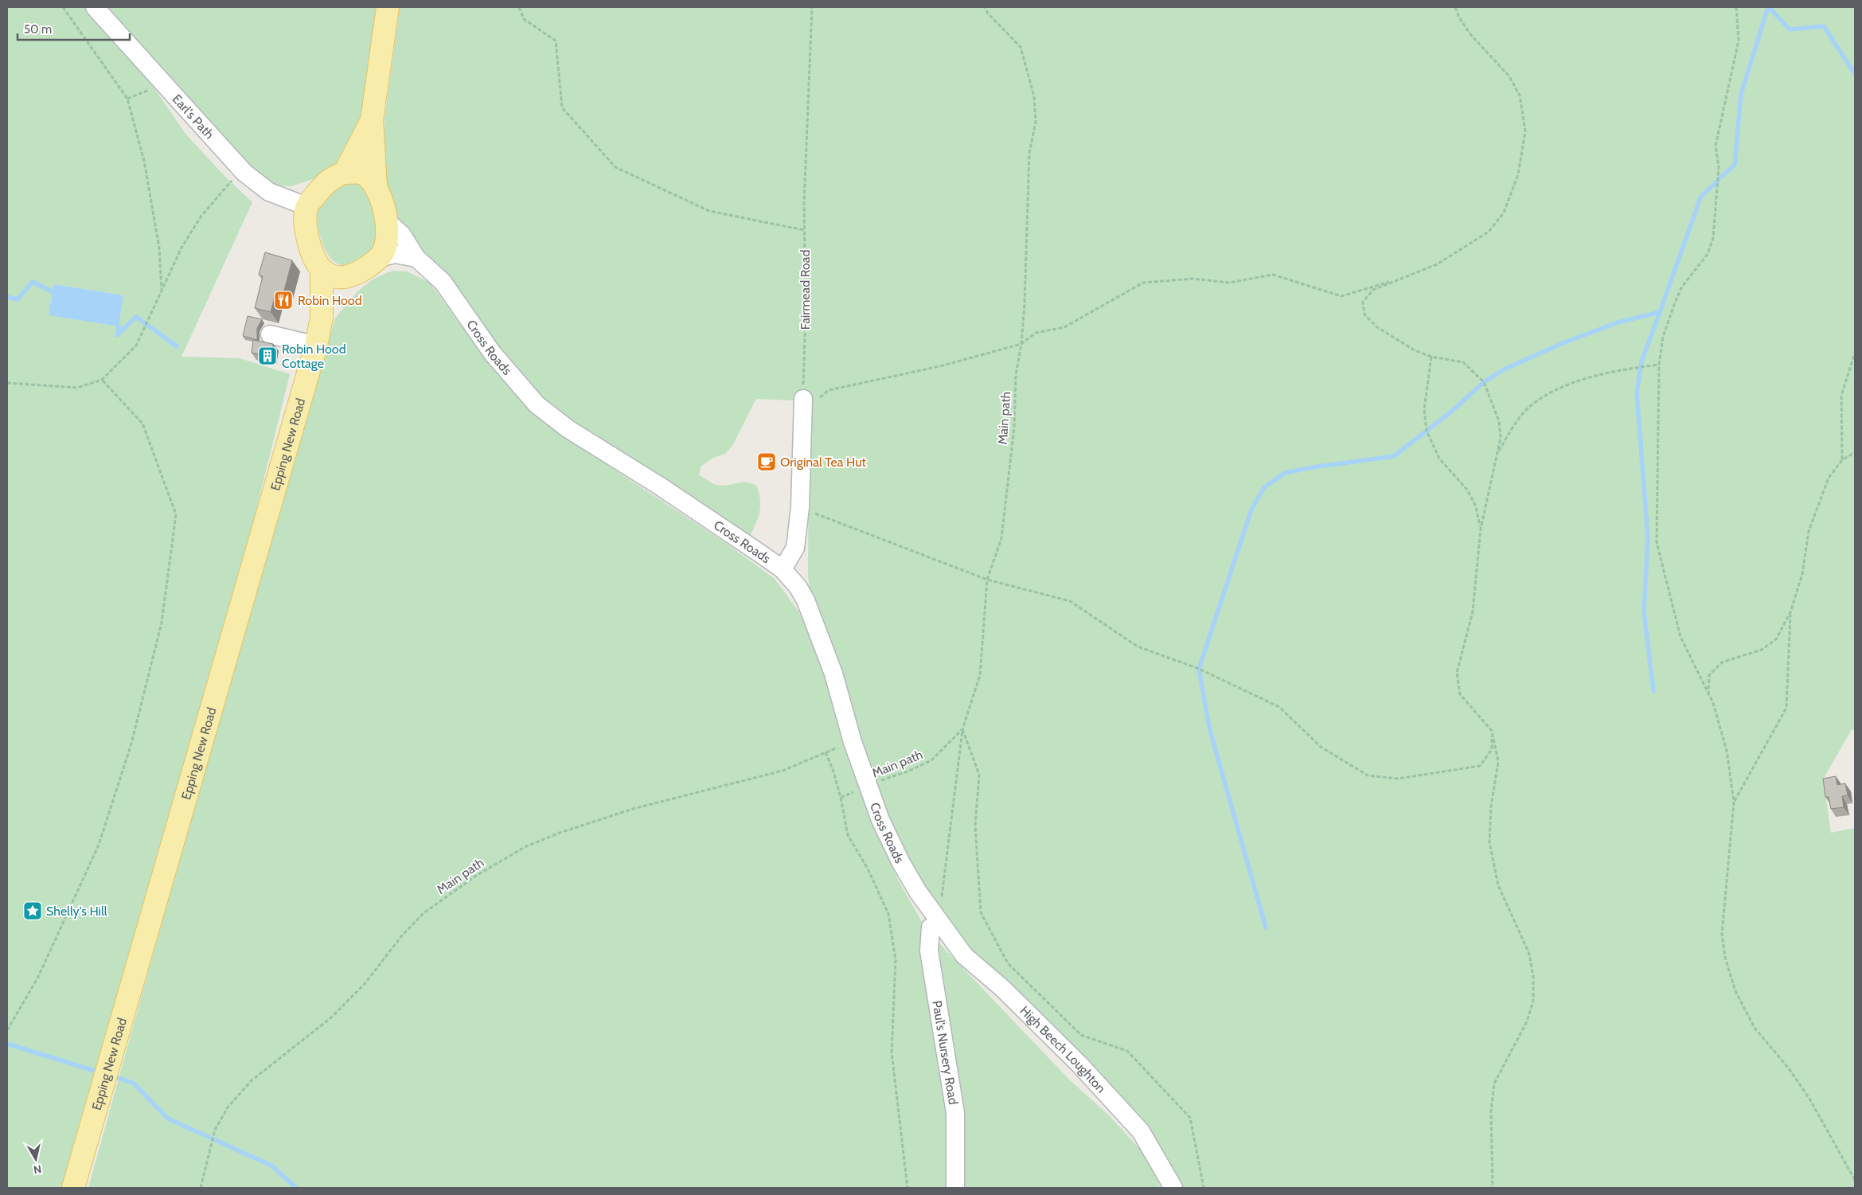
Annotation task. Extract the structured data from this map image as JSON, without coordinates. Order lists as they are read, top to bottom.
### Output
{
  "streets": {
    "main road": ["Epping New Road"],
    "street": [
      "Earl's Path",
      "Cross Roads",
      "High Beech Loughton",
      "Paul's Nursery Road"
    ],
    "path": ["Fairmead Road", "Main path"]
  },
  "crossings": [
    ["Earl's Path", "Cross Roads"],
    ["Earl's Path", "Epping New Road"],
    ["Cross Roads", "Main path"],
    ["Cross Roads", "Epping New Road"],
    ["Cross Roads", "High Beech Loughton"],
    ["Cross Roads", "Paul's Nursery Road"],
    ["High Beech Loughton", "Paul's Nursery Road"]
  ],
  "places": {
    "restaurant": ["Robin Hood"],
    "building": ["Robin Hood Cottage"],
    "cafe": ["Original Tea Hut"],
    "place": ["Shelly's Hill"]
  },
  "scale_bar": "50 m",
  "north": "bottom"
}
